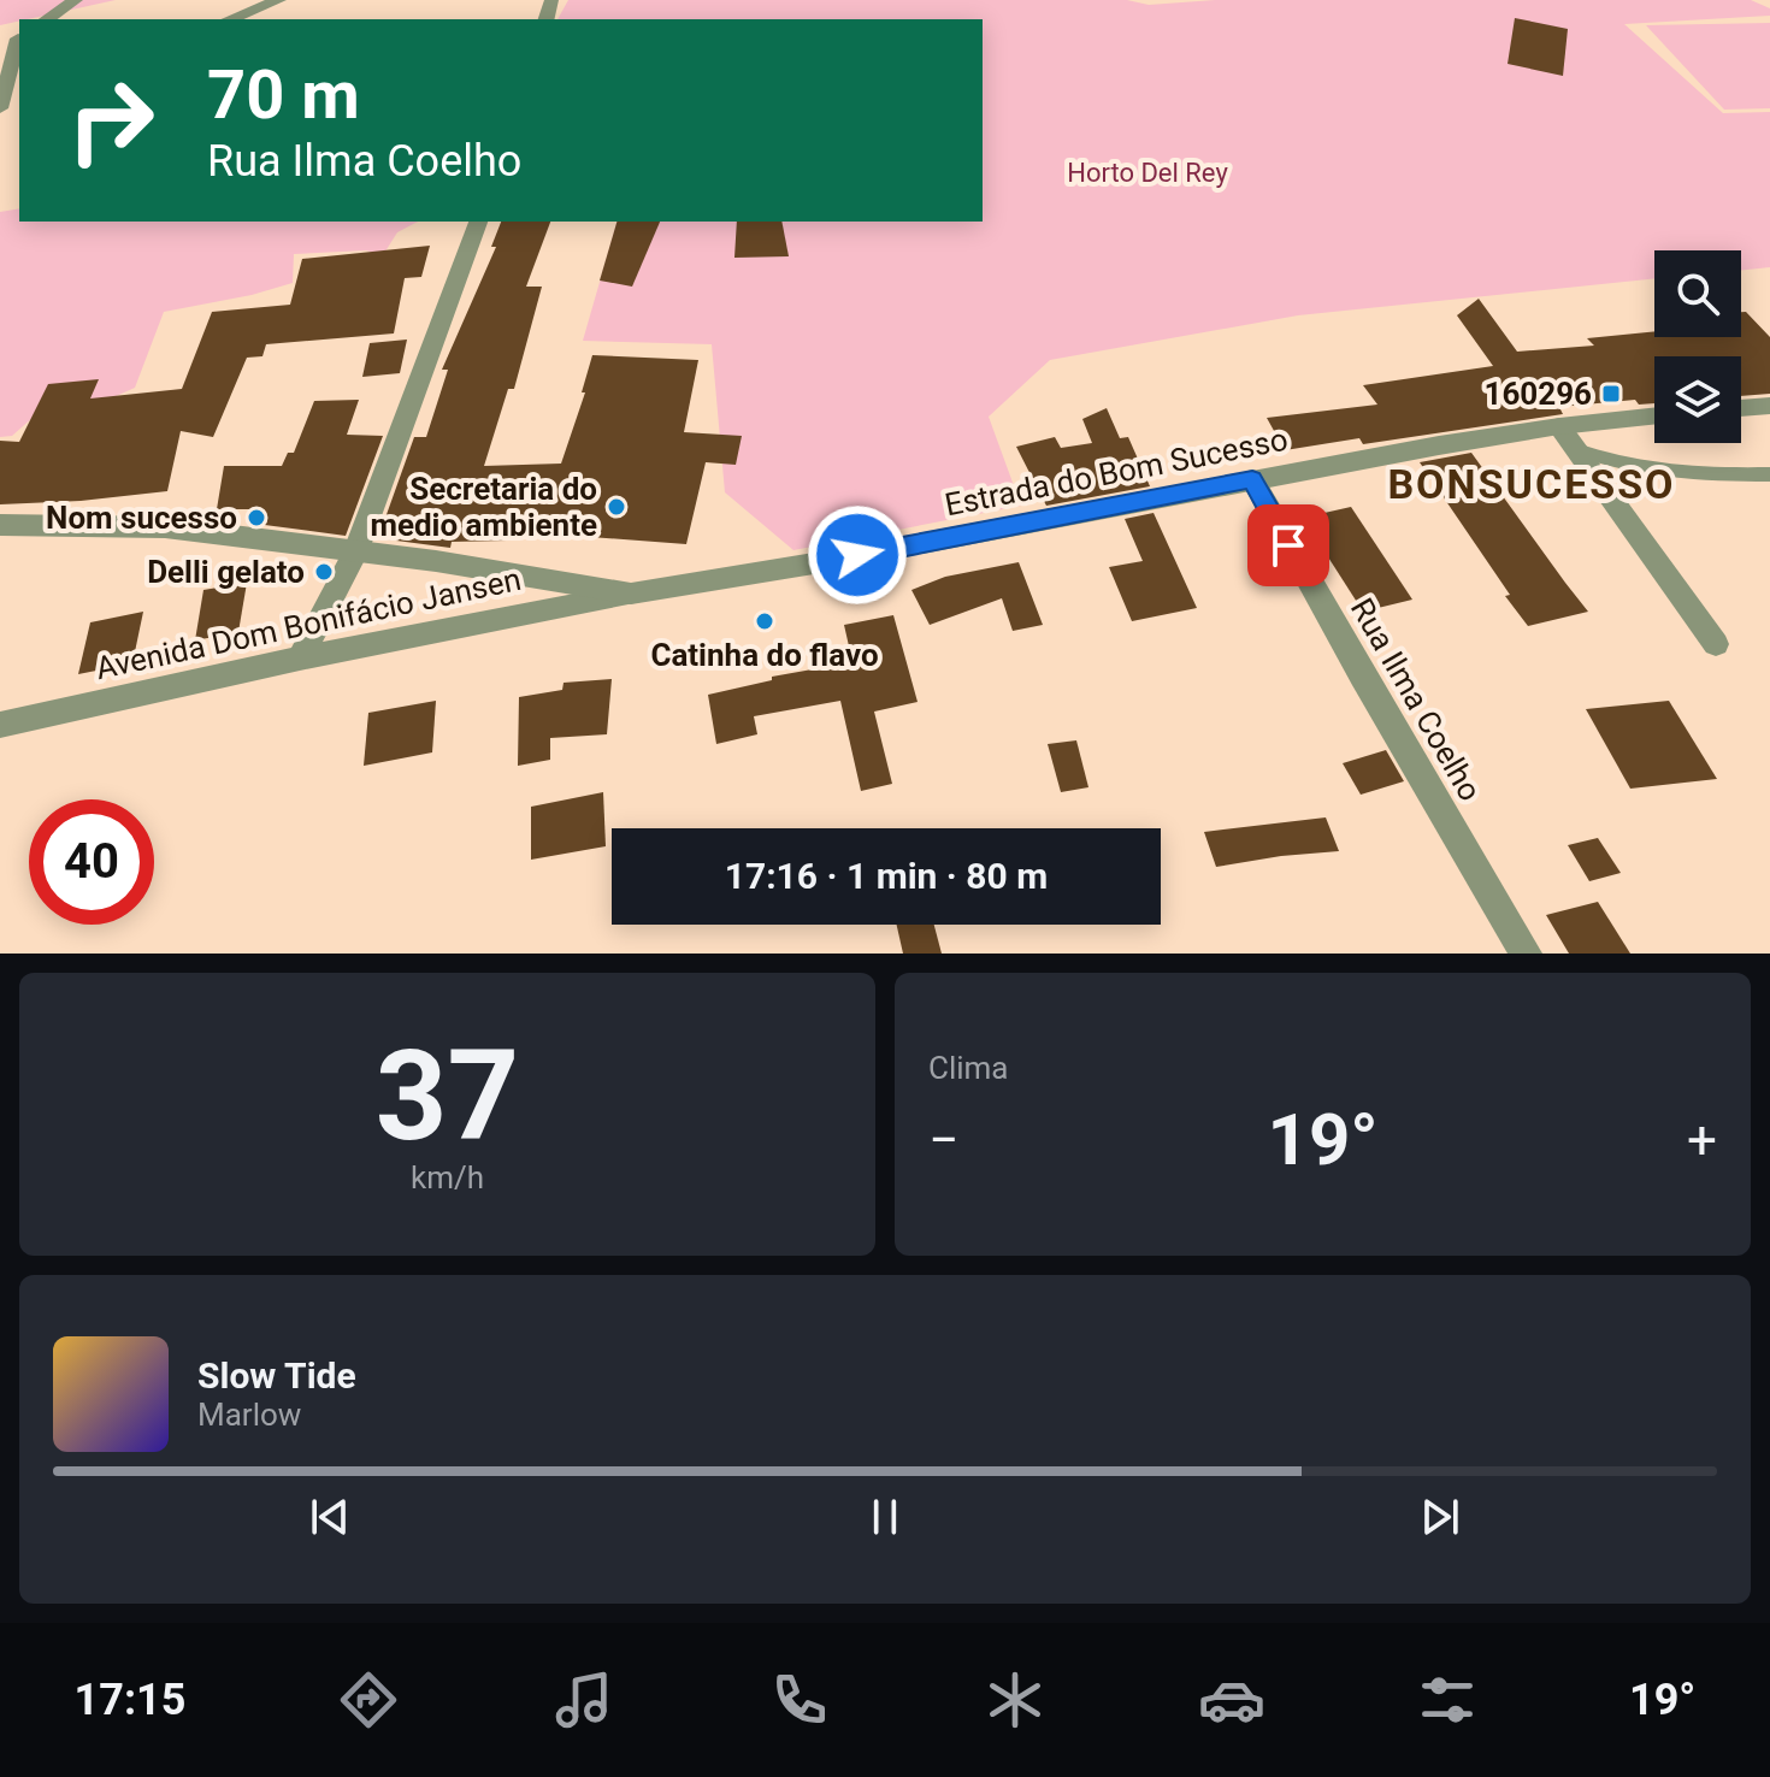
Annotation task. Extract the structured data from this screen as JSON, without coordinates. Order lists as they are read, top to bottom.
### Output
{
  "streets": {
    "street": ["Estrada do Bom Sucesso", "Avenida Dom Bonifácio Jansen", "Rua Ilma Coelho"]
  },
  "crossings": [
    ["Estrada do Bom Sucesso", "Avenida Dom Bonifácio Jansen"],
    ["Estrada do Bom Sucesso", "Rua Ilma Coelho"]
  ],
  "districts": ["BONSUCESSO"],
  "parks": ["Horto Del Rey"],
  "places": {
    "transit": ["160296"],
    "other": [
      "Secretaria do medio ambiente",
      "Nom sucesso",
      "Delli gelato",
      "Catinha do flavo"
    ]
  },
  "page": {
    "turn": ["70 m", "Rua Ilma Coelho"],
    "limit": "40",
    "trip": "17:16 · 1 min · 80 m",
    "tile": [
      ["37", "km/h"],
      "Clima"
    ],
    "heat": ["−", "19°", "+"],
    "song": ["Slow Tide", "Marlow"],
    "tabs": ["17:15", "19°"]
  }
}
